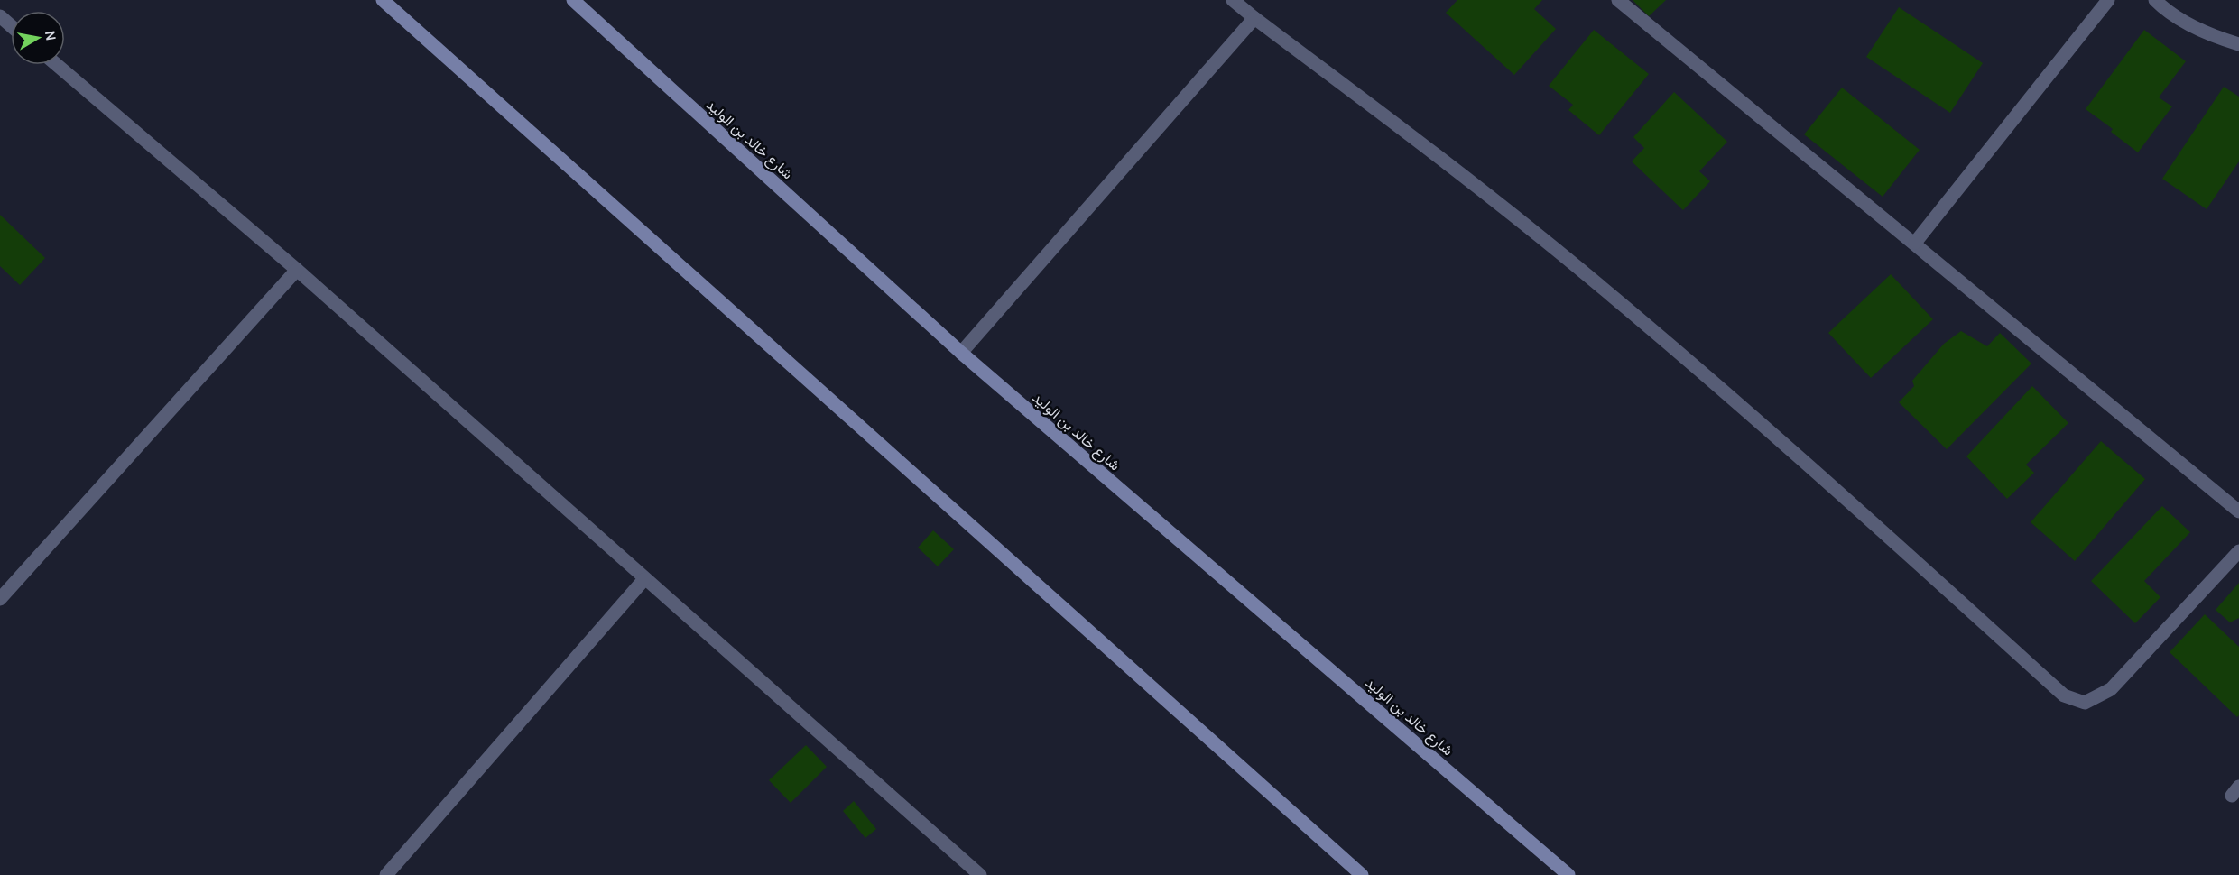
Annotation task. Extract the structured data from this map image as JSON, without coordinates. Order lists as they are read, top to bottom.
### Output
{
  "streets": {
    "main road": ["شارع خالد بن الوليد"]
  },
  "north": "right"
}
